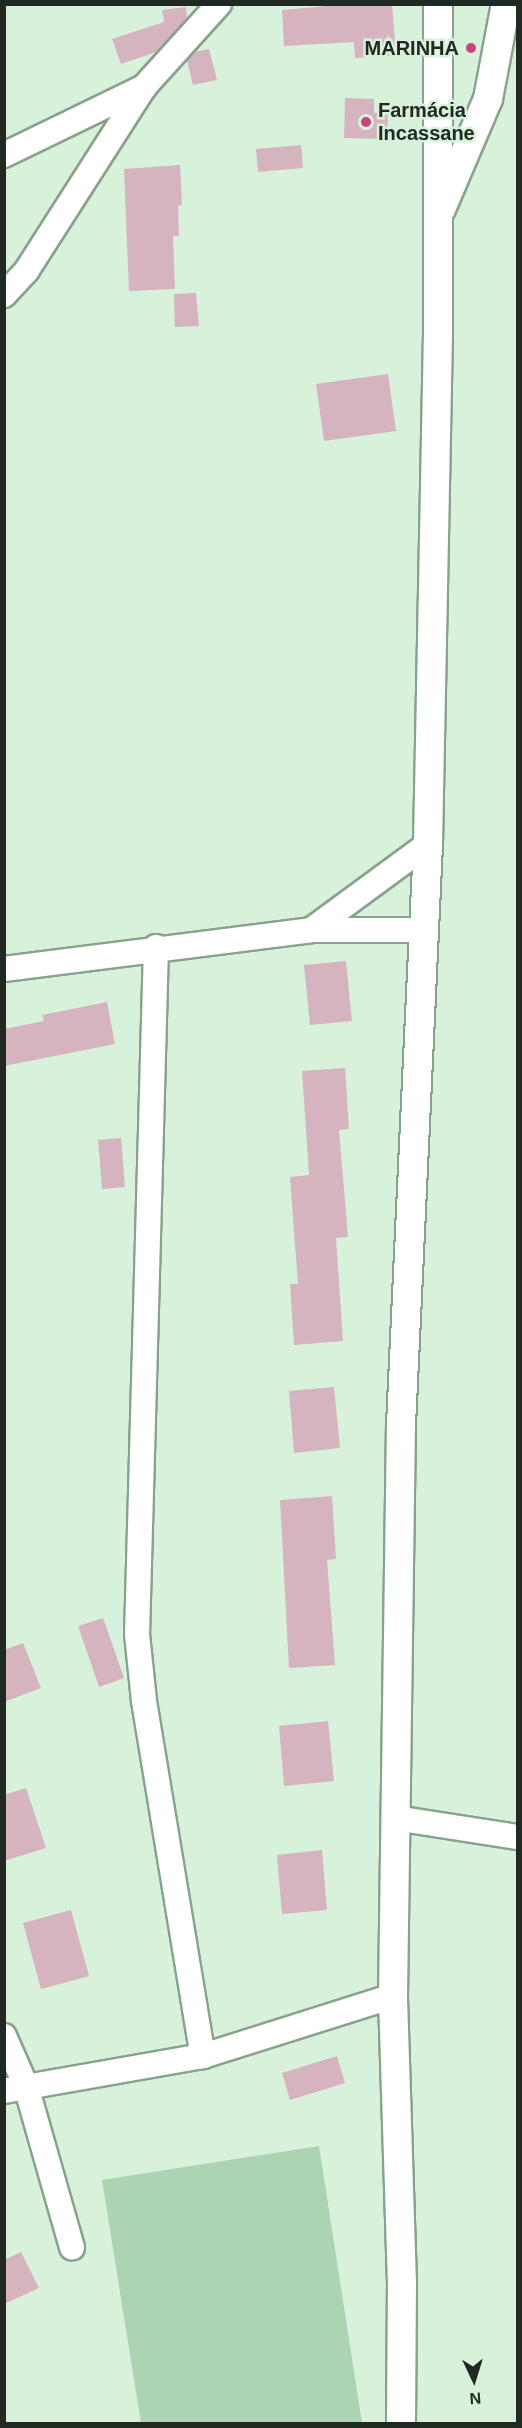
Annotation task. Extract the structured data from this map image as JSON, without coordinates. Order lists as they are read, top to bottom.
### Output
{
  "places": ["MARINHA", "Farmácia Incassane"],
  "north": "bottom"
}
